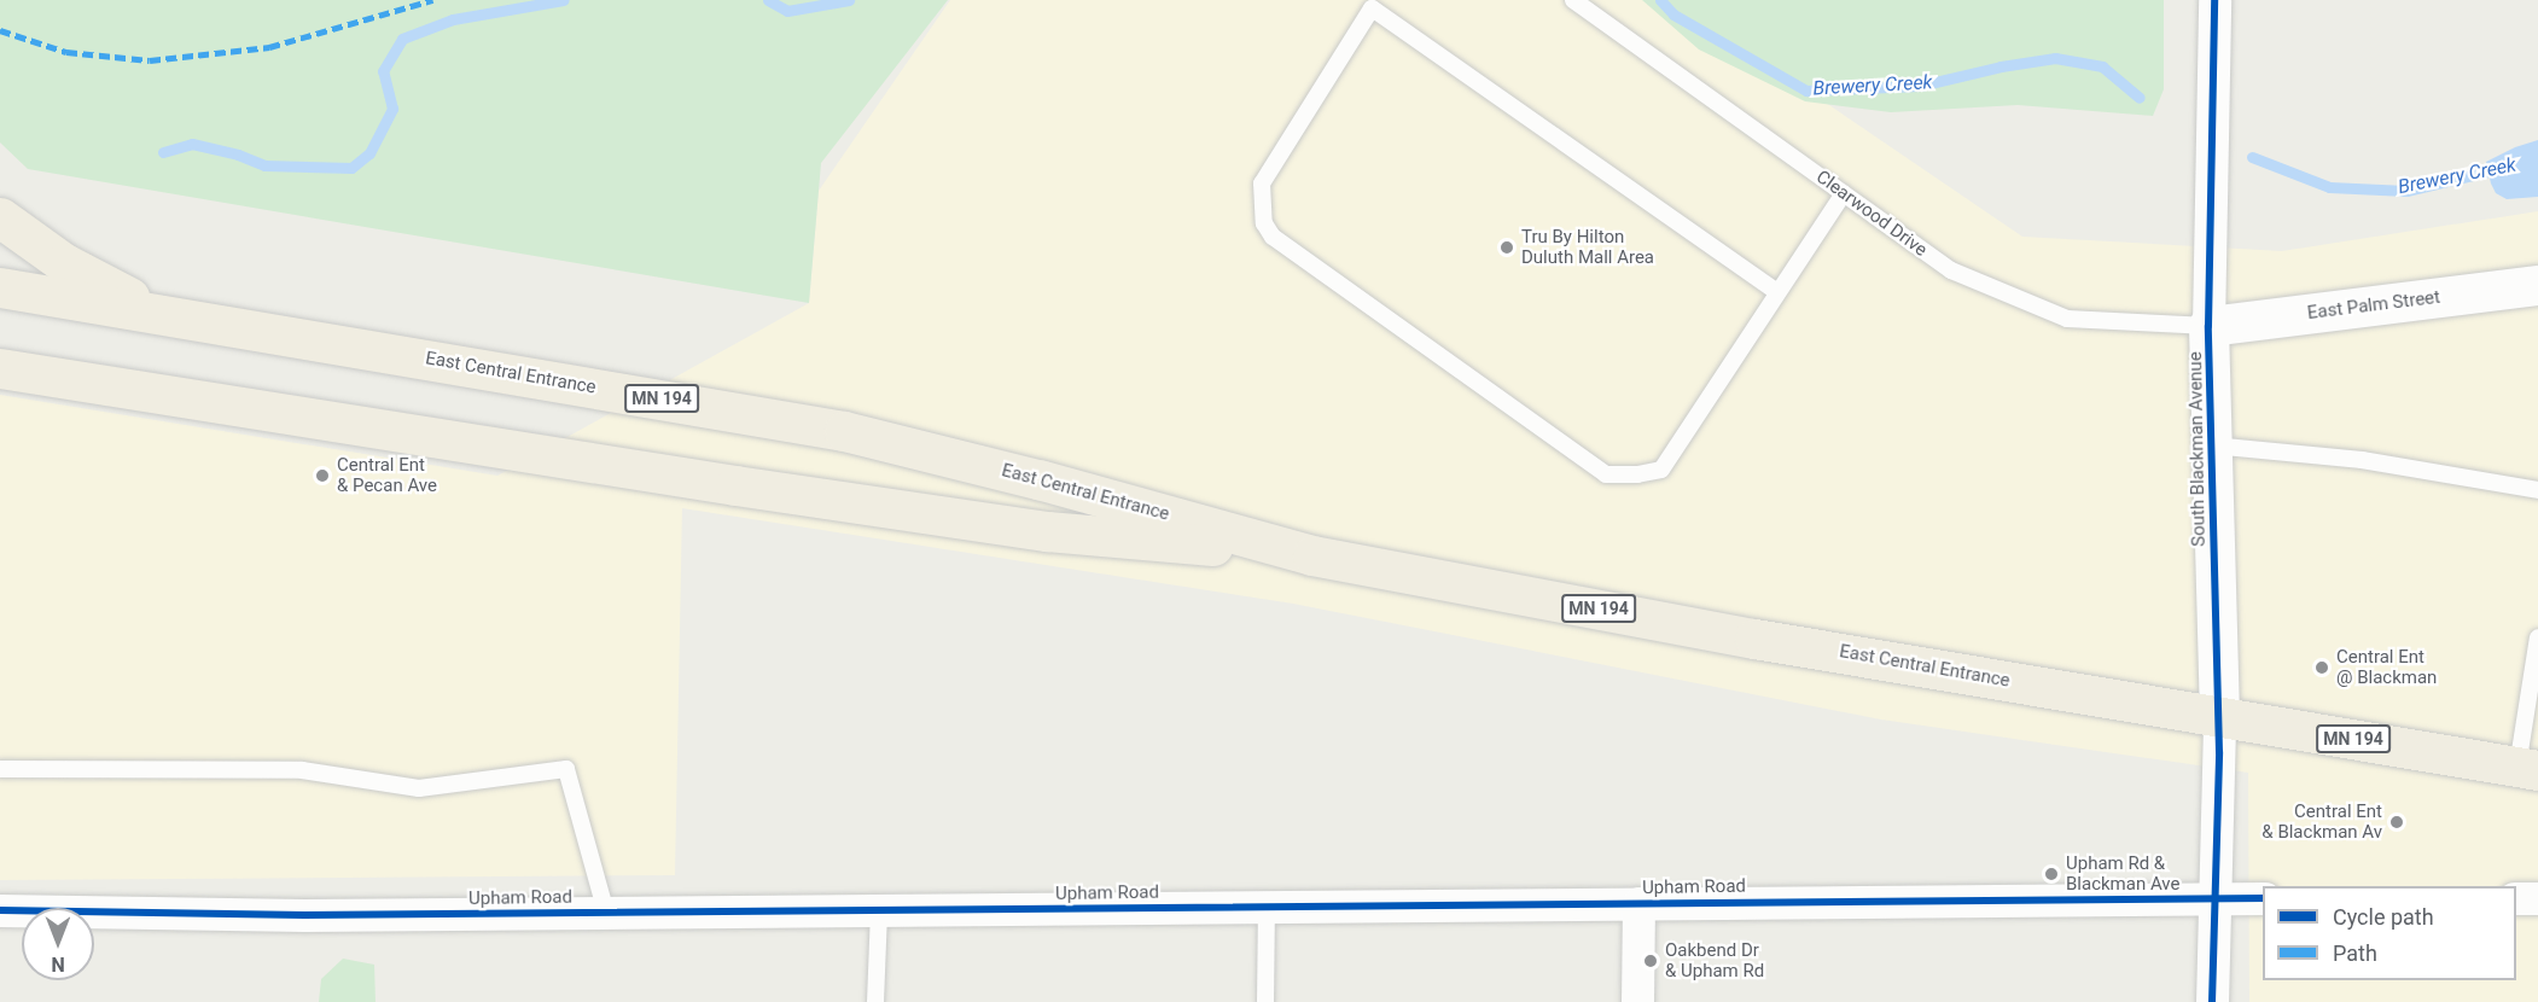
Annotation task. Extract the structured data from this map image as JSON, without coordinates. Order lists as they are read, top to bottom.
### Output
{
  "streets": {
    "highway": ["East Central Entrance", "MN 194"],
    "street": ["East Palm Street", "South Blackman Avenue", "Upham Road"],
    "lane": ["Clearwood Drive"]
  },
  "crossings": [
    ["Clearwood Drive", "East Palm Street"],
    ["Clearwood Drive", "South Blackman Avenue"],
    ["East Palm Street", "South Blackman Avenue"],
    ["East Central Entrance", "South Blackman Avenue"],
    ["South Blackman Avenue", "Upham Road"]
  ],
  "water": ["Brewery Creek"],
  "places": [
    "Tru By Hilton Duluth Mall Area",
    "Central Ent & Pecan Ave",
    "Central Ent @ Blackman",
    "Central Ent & Blackman Av",
    "Upham Rd & Blackman Ave",
    "Oakbend Dr & Upham Rd"
  ],
  "legend": ["Cycle path", "Path"],
  "north": "bottom"
}
